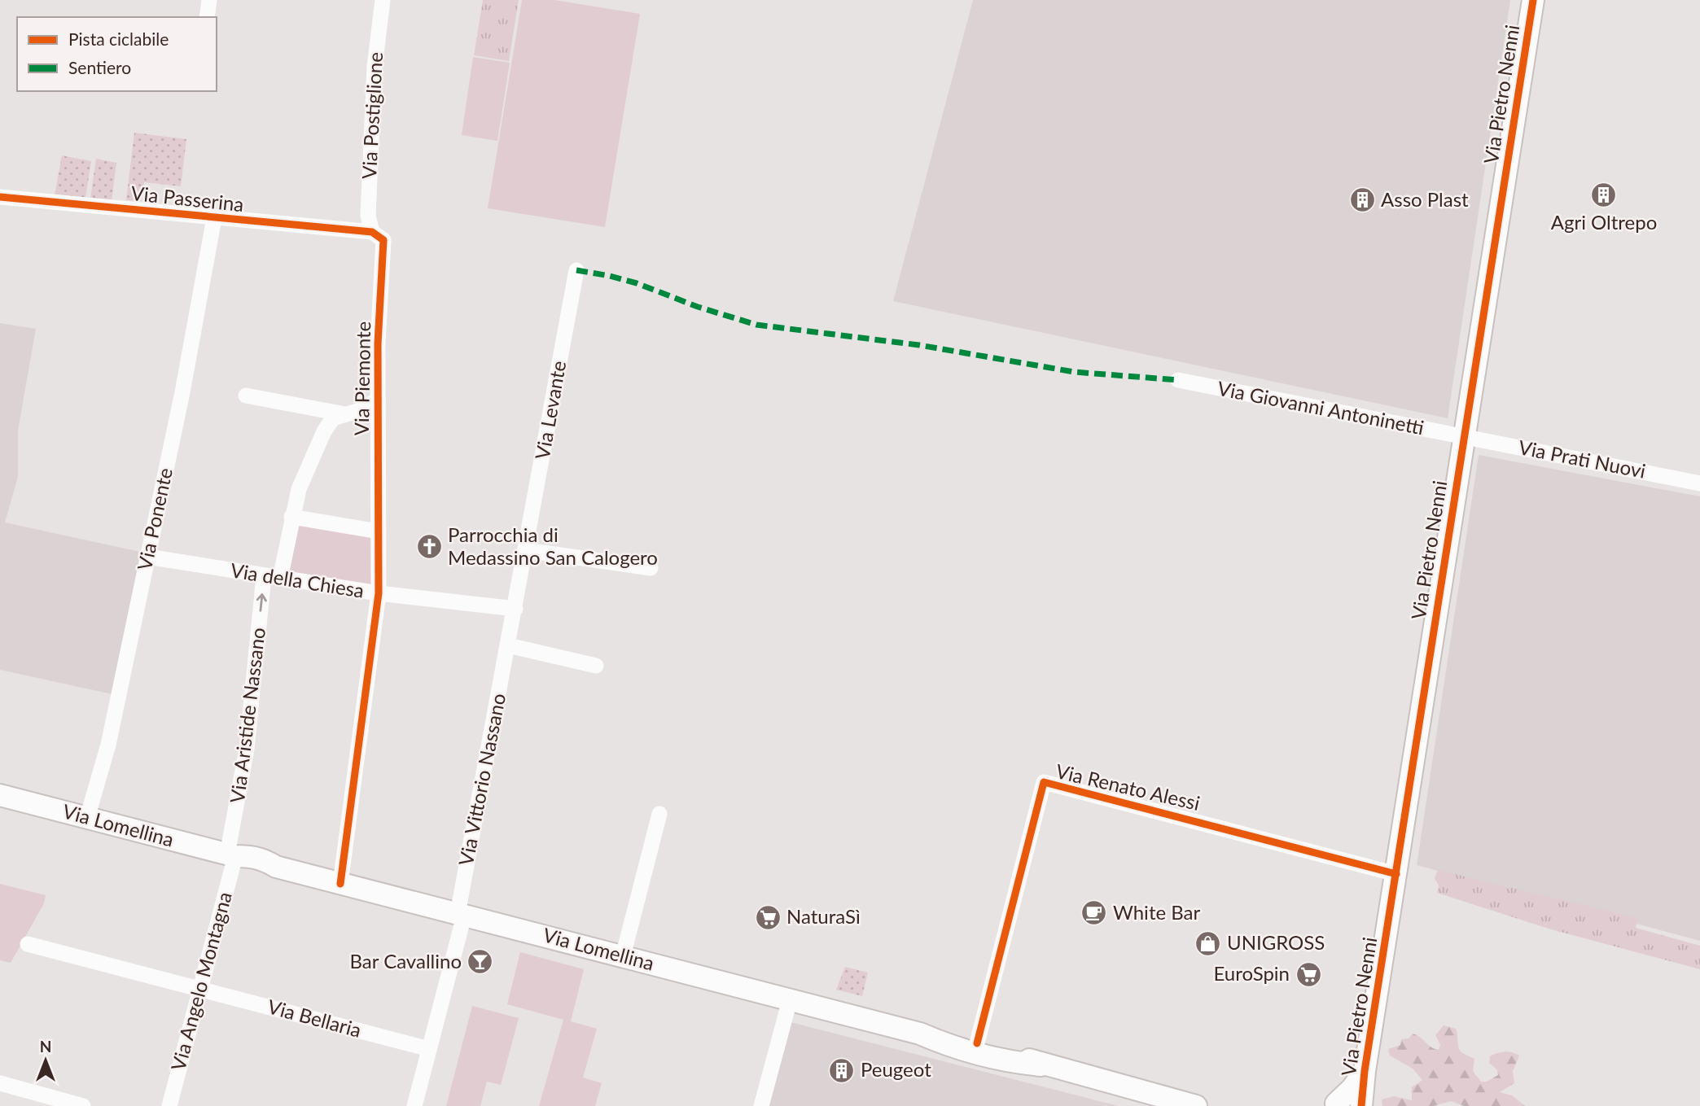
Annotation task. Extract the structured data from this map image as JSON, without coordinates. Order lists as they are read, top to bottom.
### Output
{
  "streets": {
    "main road": ["Via Pietro Nenni", "Via Lomellina"],
    "street": [
      "Via Postiglione",
      "Via Passerina",
      "Via Piemonte",
      "Via Giovanni Antoninetti",
      "Via Levante",
      "Via Prati Nuovi",
      "Via Ponente",
      "Via della Chiesa",
      "Via Aristide Nassano",
      "Via Vittorio Nassano",
      "Via Renato Alessi",
      "Via Angelo Montagna",
      "Via Bellaria"
    ]
  },
  "crossings": [
    ["Via Pietro Nenni", "Via Giovanni Antoninetti"],
    ["Via Pietro Nenni", "Via Prati Nuovi"],
    ["Via Pietro Nenni", "Via Renato Alessi"],
    ["Via Postiglione", "Via Passerina"],
    ["Via Postiglione", "Via Piemonte"],
    ["Via Passerina", "Via Piemonte"],
    ["Via Passerina", "Via Ponente"],
    ["Via Piemonte", "Via della Chiesa"],
    ["Via Piemonte", "Via Aristide Nassano"],
    ["Via Giovanni Antoninetti", "Via Prati Nuovi"],
    ["Via Levante", "Via Vittorio Nassano"],
    ["Via Ponente", "Via della Chiesa"],
    ["Via Ponente", "Via Lomellina"],
    ["Via della Chiesa", "Via Aristide Nassano"],
    ["Via della Chiesa", "Via Vittorio Nassano"],
    ["Via Aristide Nassano", "Via Lomellina"],
    ["Via Aristide Nassano", "Via Angelo Montagna"],
    ["Via Vittorio Nassano", "Via Lomellina"],
    ["Via Vittorio Nassano", "Via Bellaria"],
    ["Via Renato Alessi", "Via Lomellina"],
    ["Via Lomellina", "Via Angelo Montagna"],
    ["Via Angelo Montagna", "Via Bellaria"]
  ],
  "places": {
    "building": ["Agri Oltrepo", "Asso Plast", "Peugeot"],
    "church": ["Parrocchia di Medassino San Calogero"],
    "cafe": ["White Bar"],
    "supermarket": ["NaturaSì", "EuroSpin"],
    "shop": ["UNIGROSS"],
    "bar": ["Bar Cavallino"]
  },
  "legend": ["Pista ciclabile", "Sentiero"],
  "north": "top"
}
